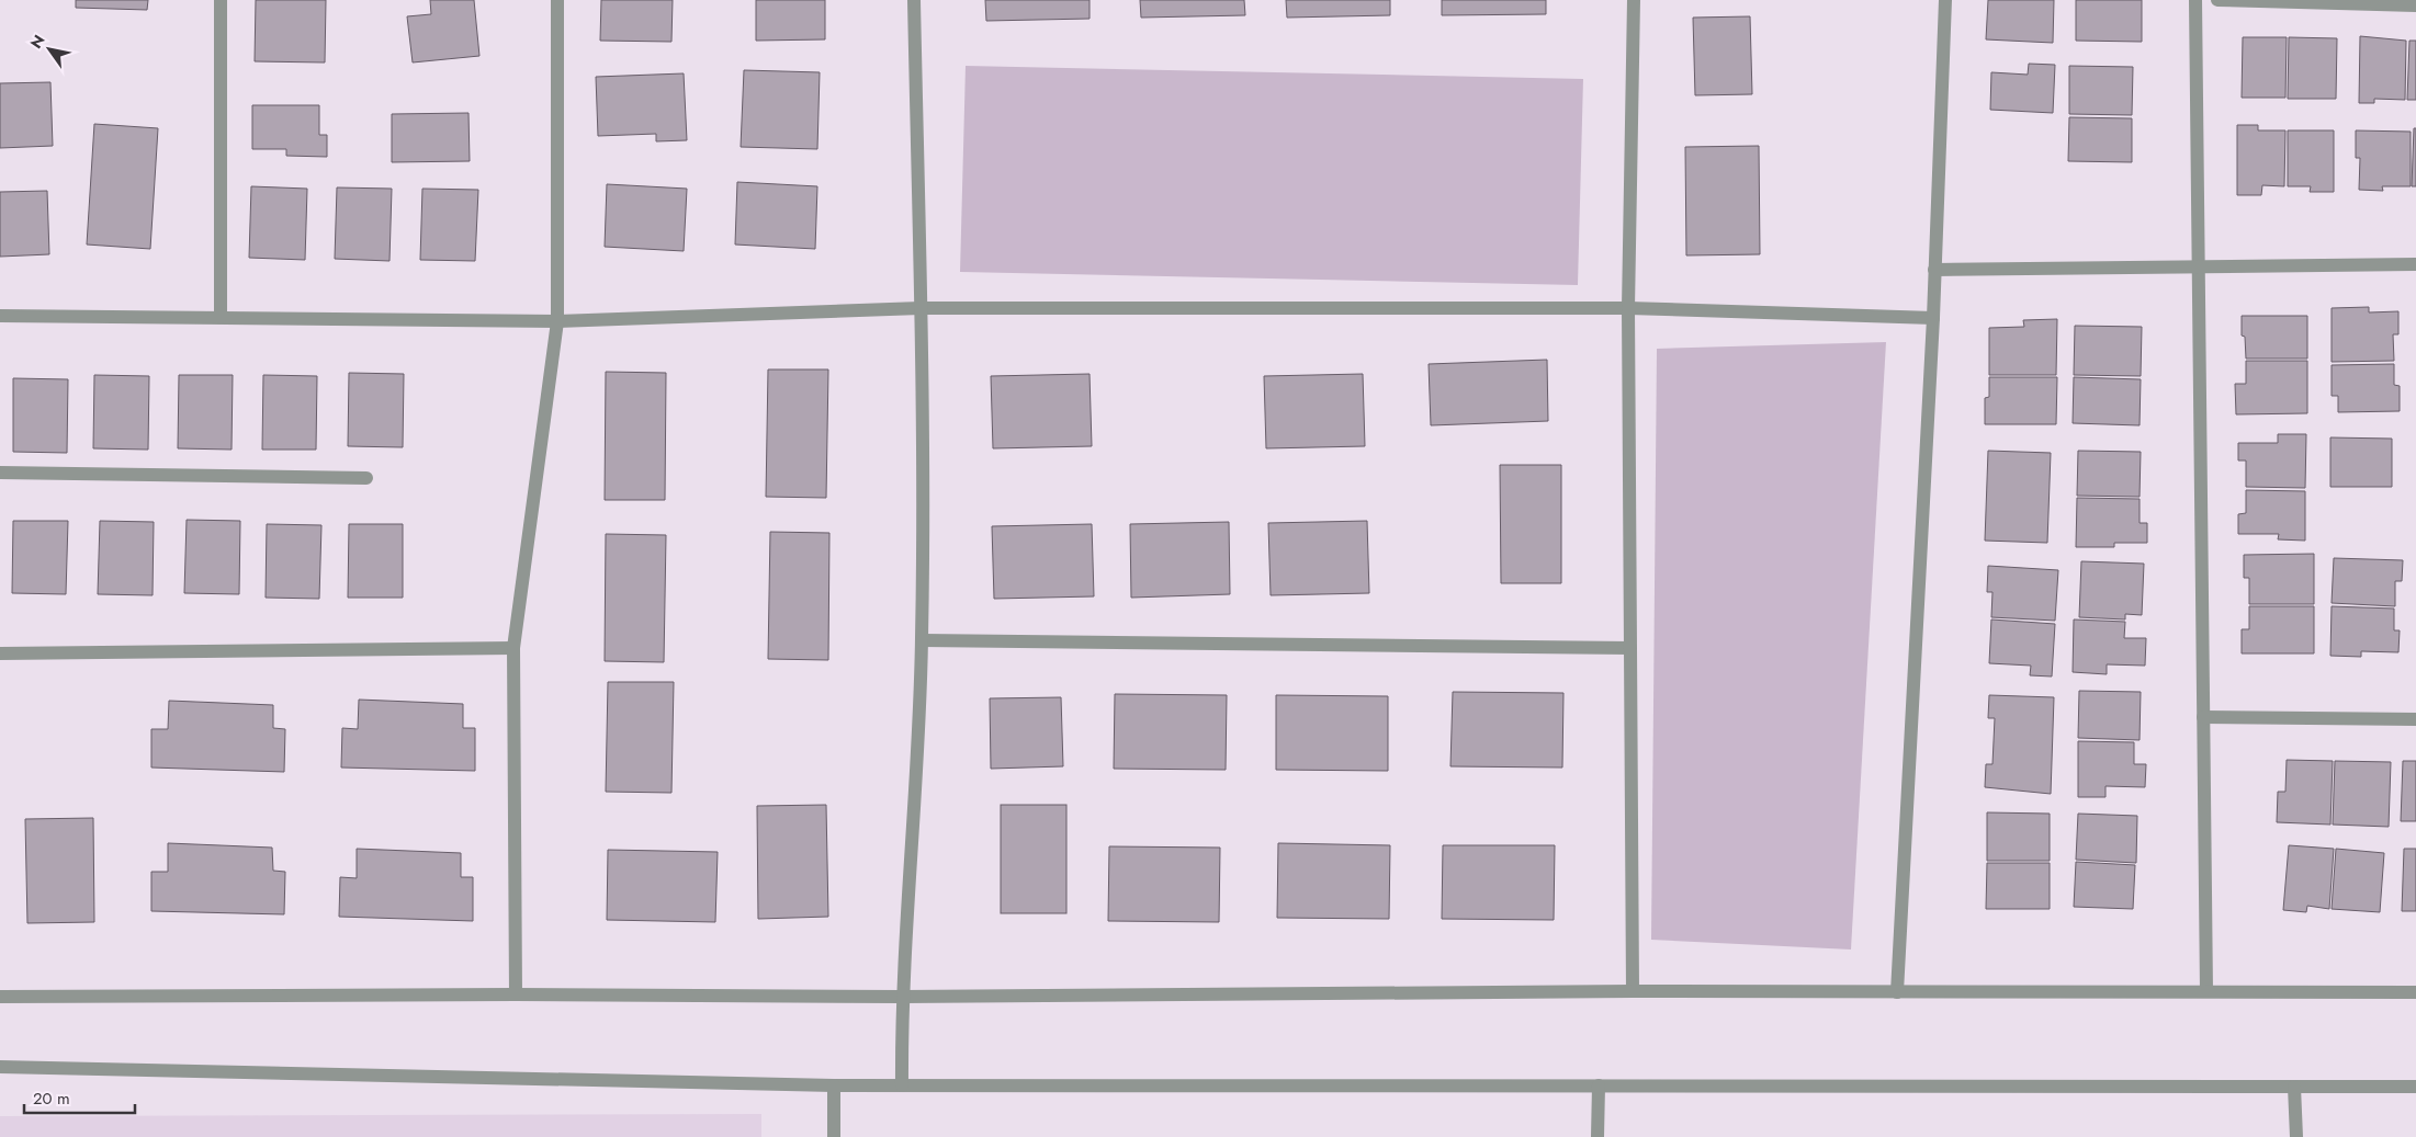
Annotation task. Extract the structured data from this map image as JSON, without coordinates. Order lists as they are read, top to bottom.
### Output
{
  "scale_bar": "20 m",
  "north": "top left"
}
